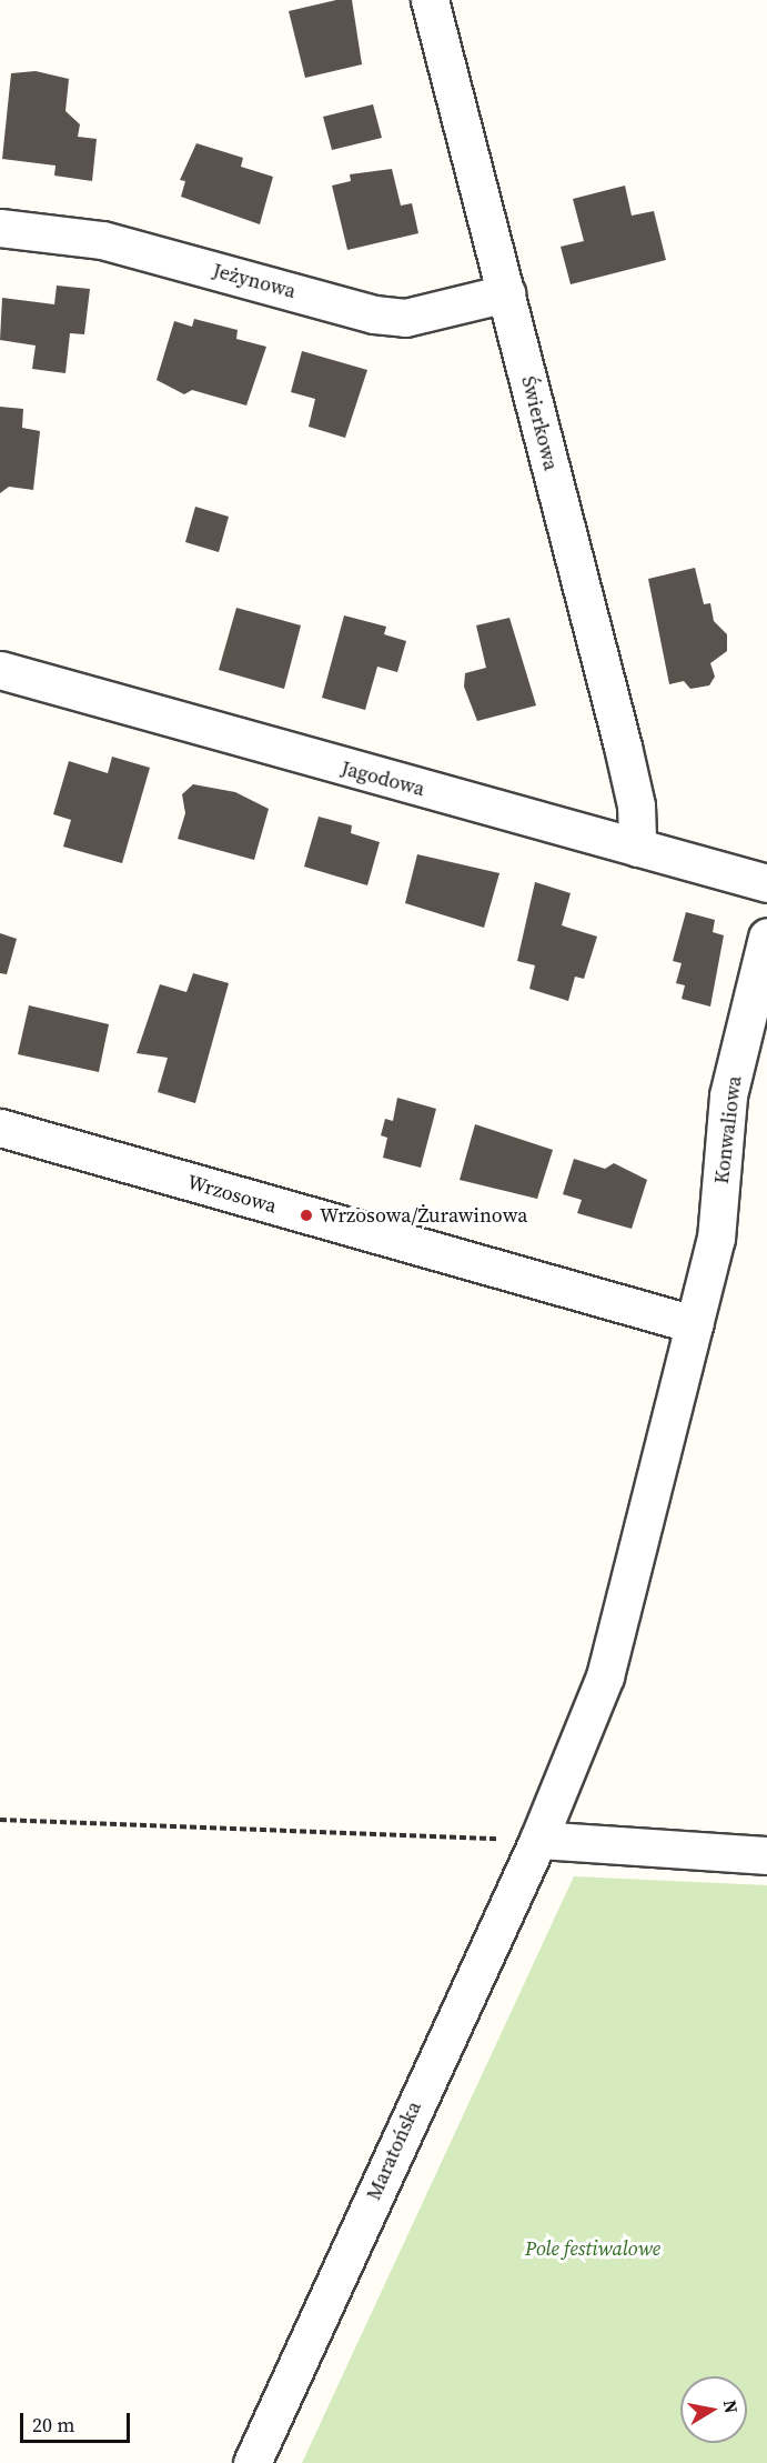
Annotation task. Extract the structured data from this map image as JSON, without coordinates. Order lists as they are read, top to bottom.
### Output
{
  "streets": {
    "street": [
      "Jeżynowa",
      "Świerkowa",
      "Jagodowa",
      "Konwaliowa",
      "Wrzosowa",
      "Maratońska"
    ]
  },
  "crossings": [
    ["Jeżynowa", "Świerkowa"],
    ["Świerkowa", "Jagodowa"],
    ["Konwaliowa", "Wrzosowa"],
    ["Konwaliowa", "Maratońska"]
  ],
  "parks": ["Pole festiwalowe"],
  "places": ["Wrzosowa/Żurawinowa"],
  "scale_bar": "20 m",
  "north": "right"
}
